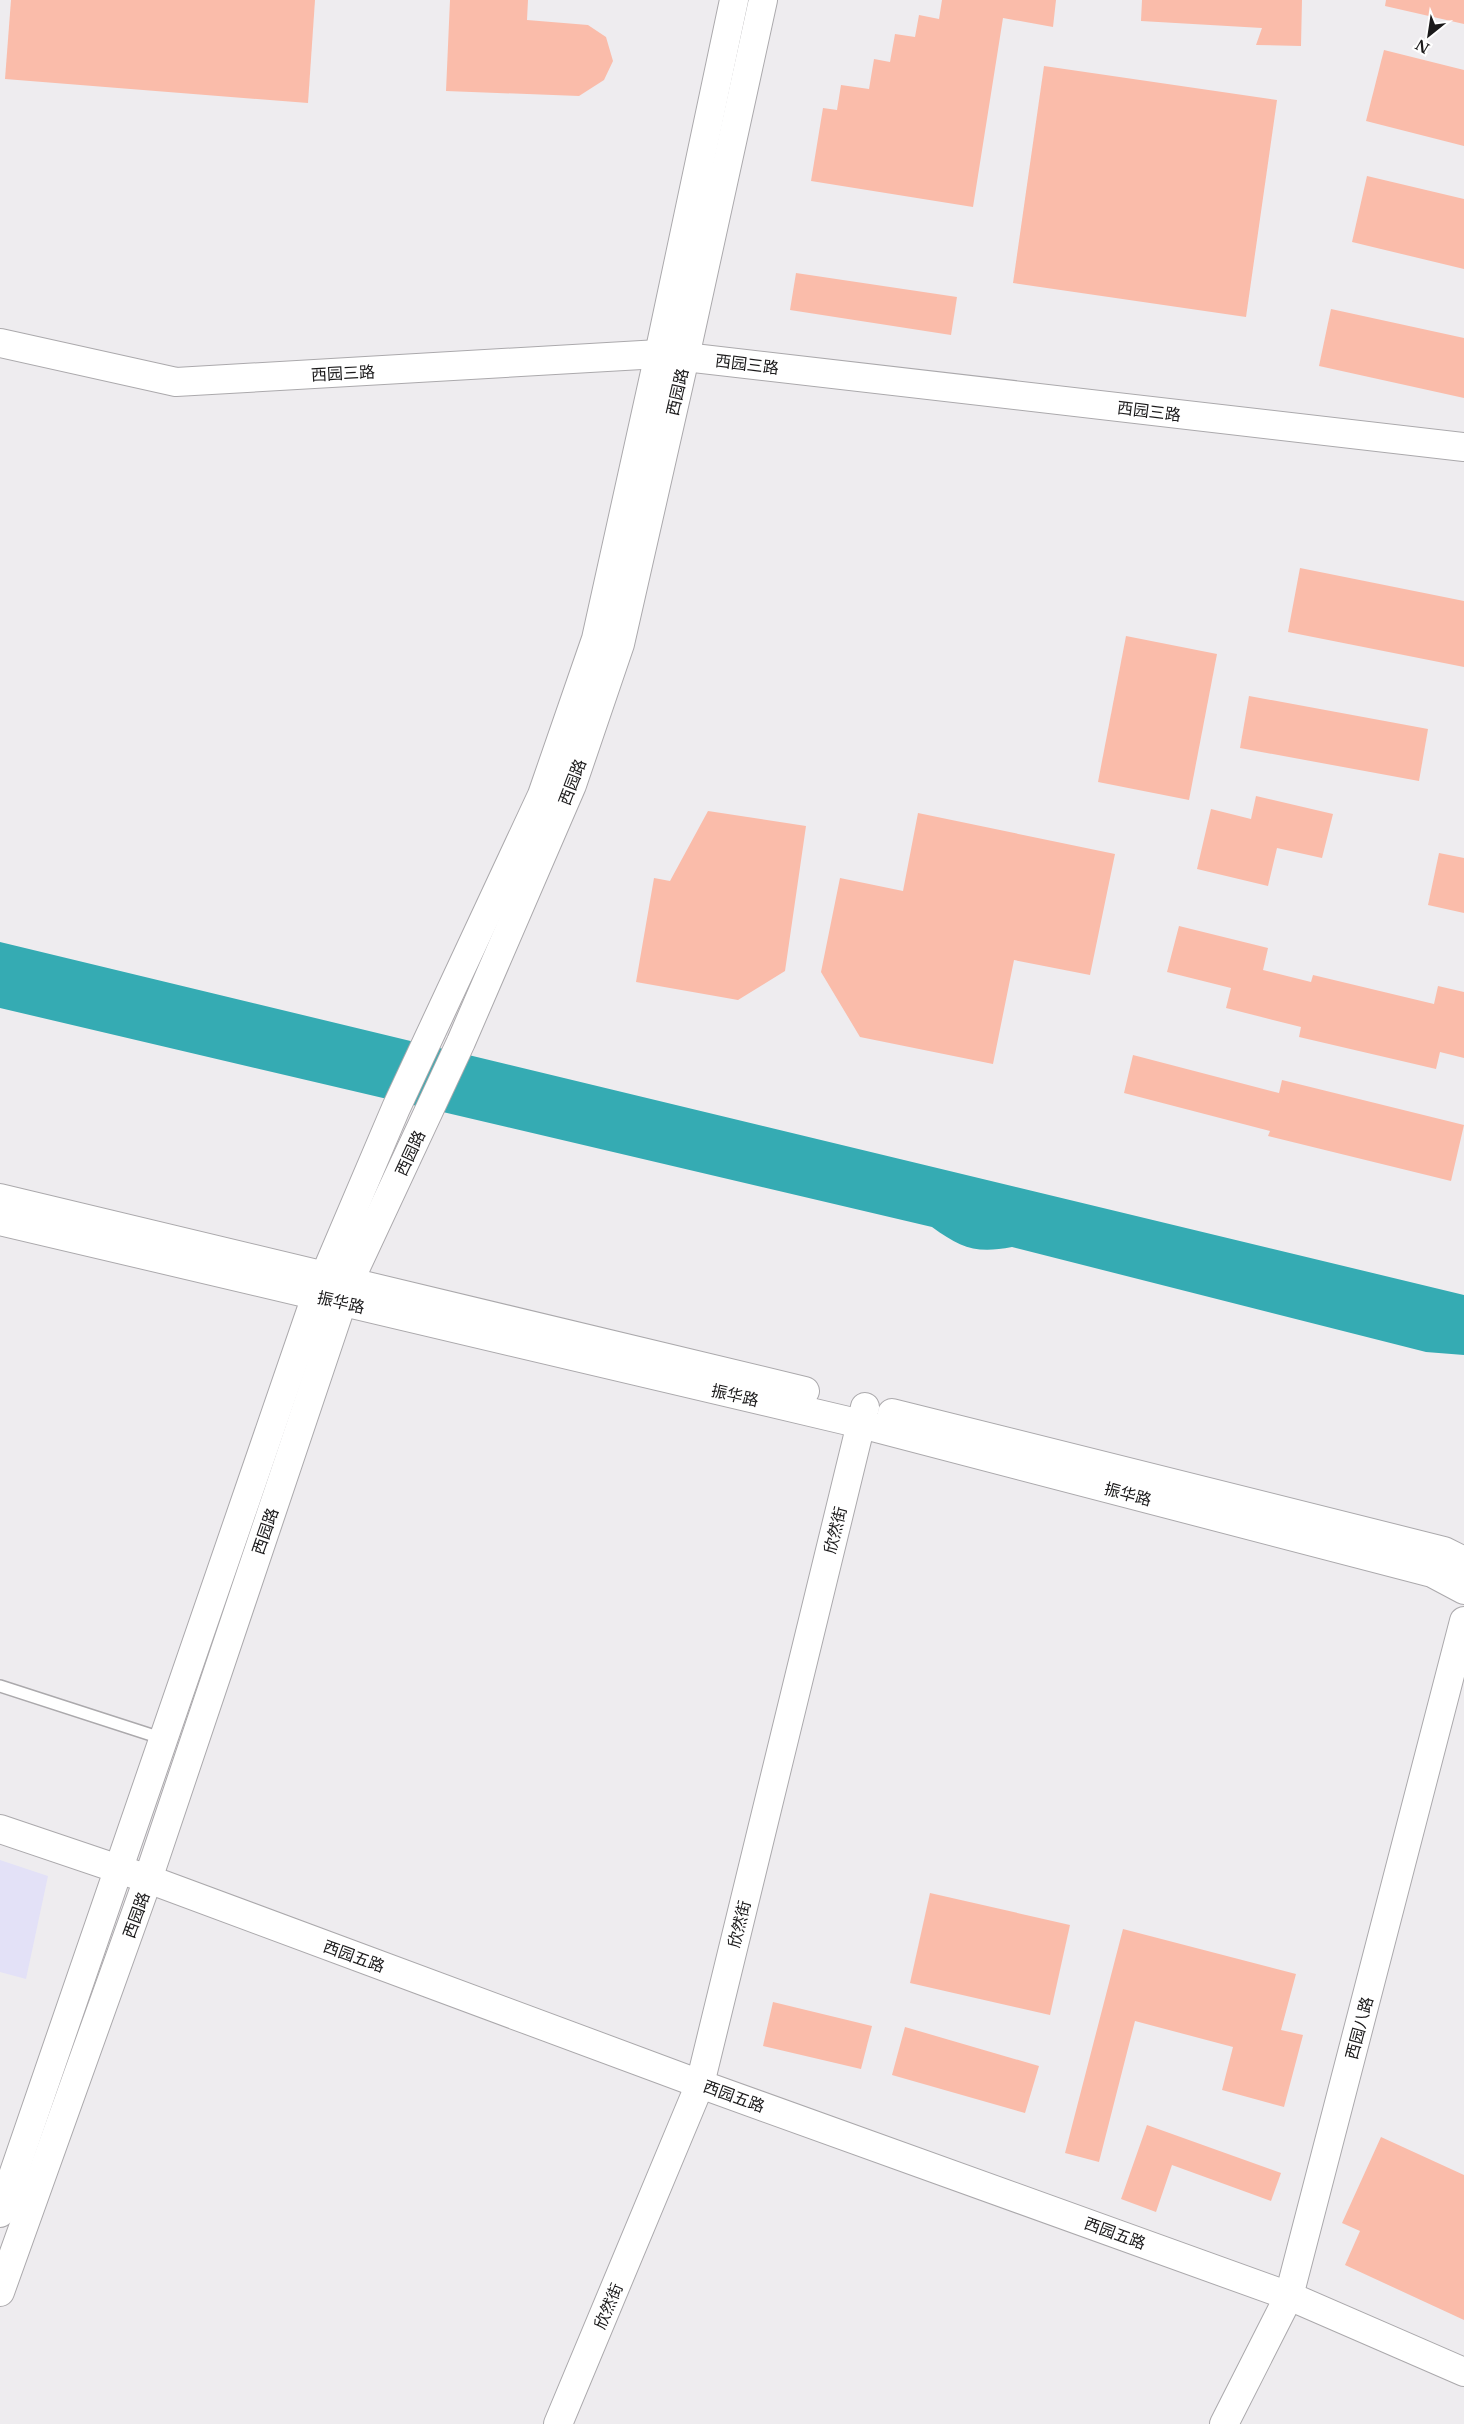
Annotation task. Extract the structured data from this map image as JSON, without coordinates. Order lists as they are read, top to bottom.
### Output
{
  "streets": {
    "main road": [
      "西园三路",
      "西园路",
      "振华路",
      "欣然街",
      "西园五路",
      "西园八路"
    ]
  },
  "crossings": [
    ["西园三路", "西园路"],
    ["西园路", "振华路"],
    ["西园路", "西园五路"],
    ["振华路", "欣然街"],
    ["欣然街", "西园五路"],
    ["西园五路", "西园八路"]
  ],
  "north": "bottom left"
}
